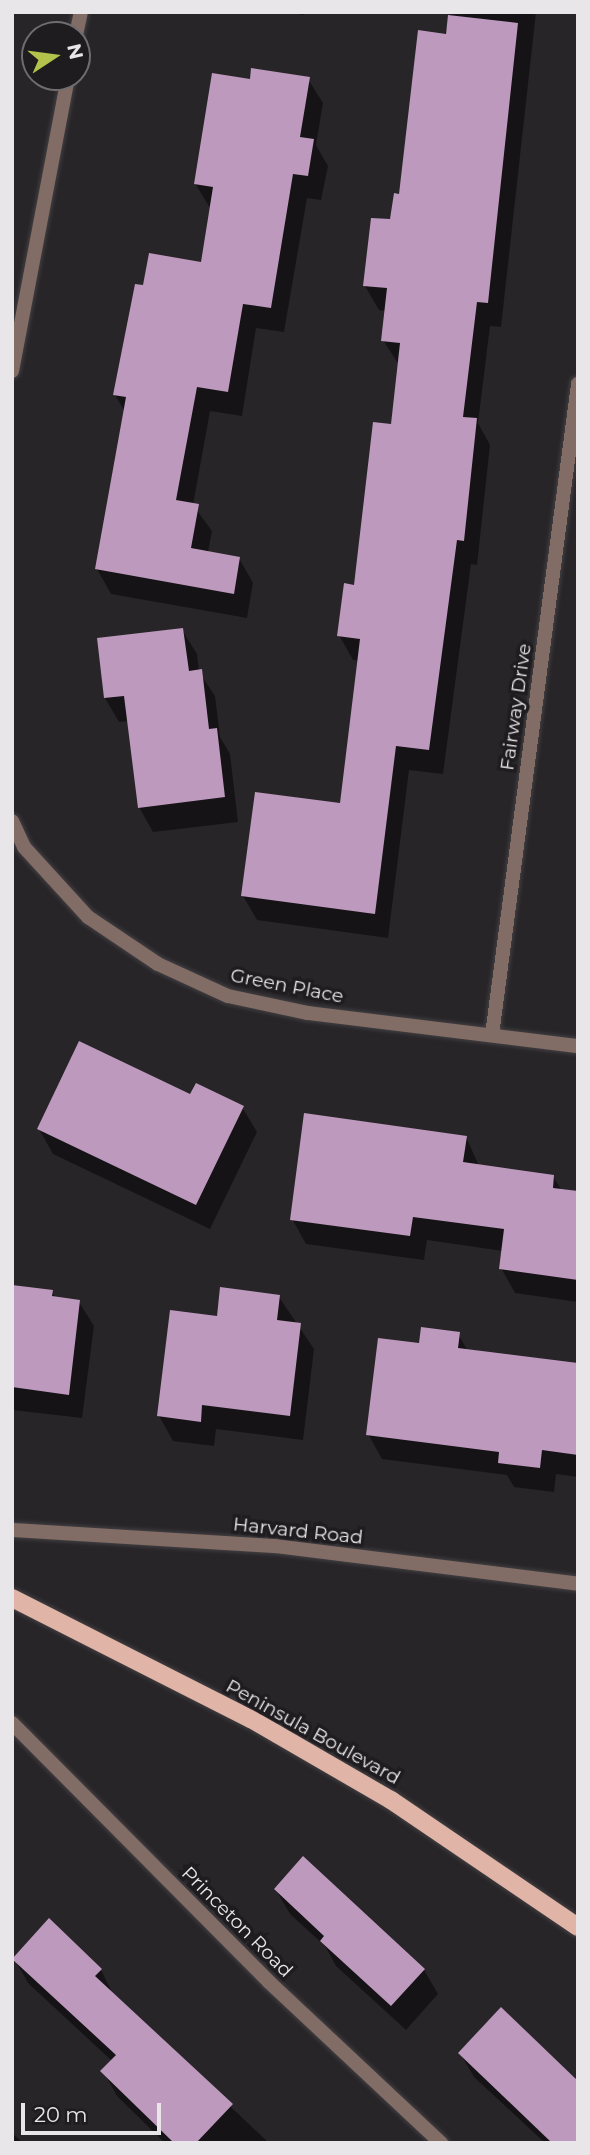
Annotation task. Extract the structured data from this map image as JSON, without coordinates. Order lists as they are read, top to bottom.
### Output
{
  "streets": {
    "main road": ["Peninsula Boulevard"],
    "street": [
      "Fairway Drive",
      "Green Place",
      "Harvard Road",
      "Princeton Road"
    ]
  },
  "crossings": [
    ["Fairway Drive", "Green Place"]
  ],
  "scale_bar": "20 m",
  "north": "right"
}
